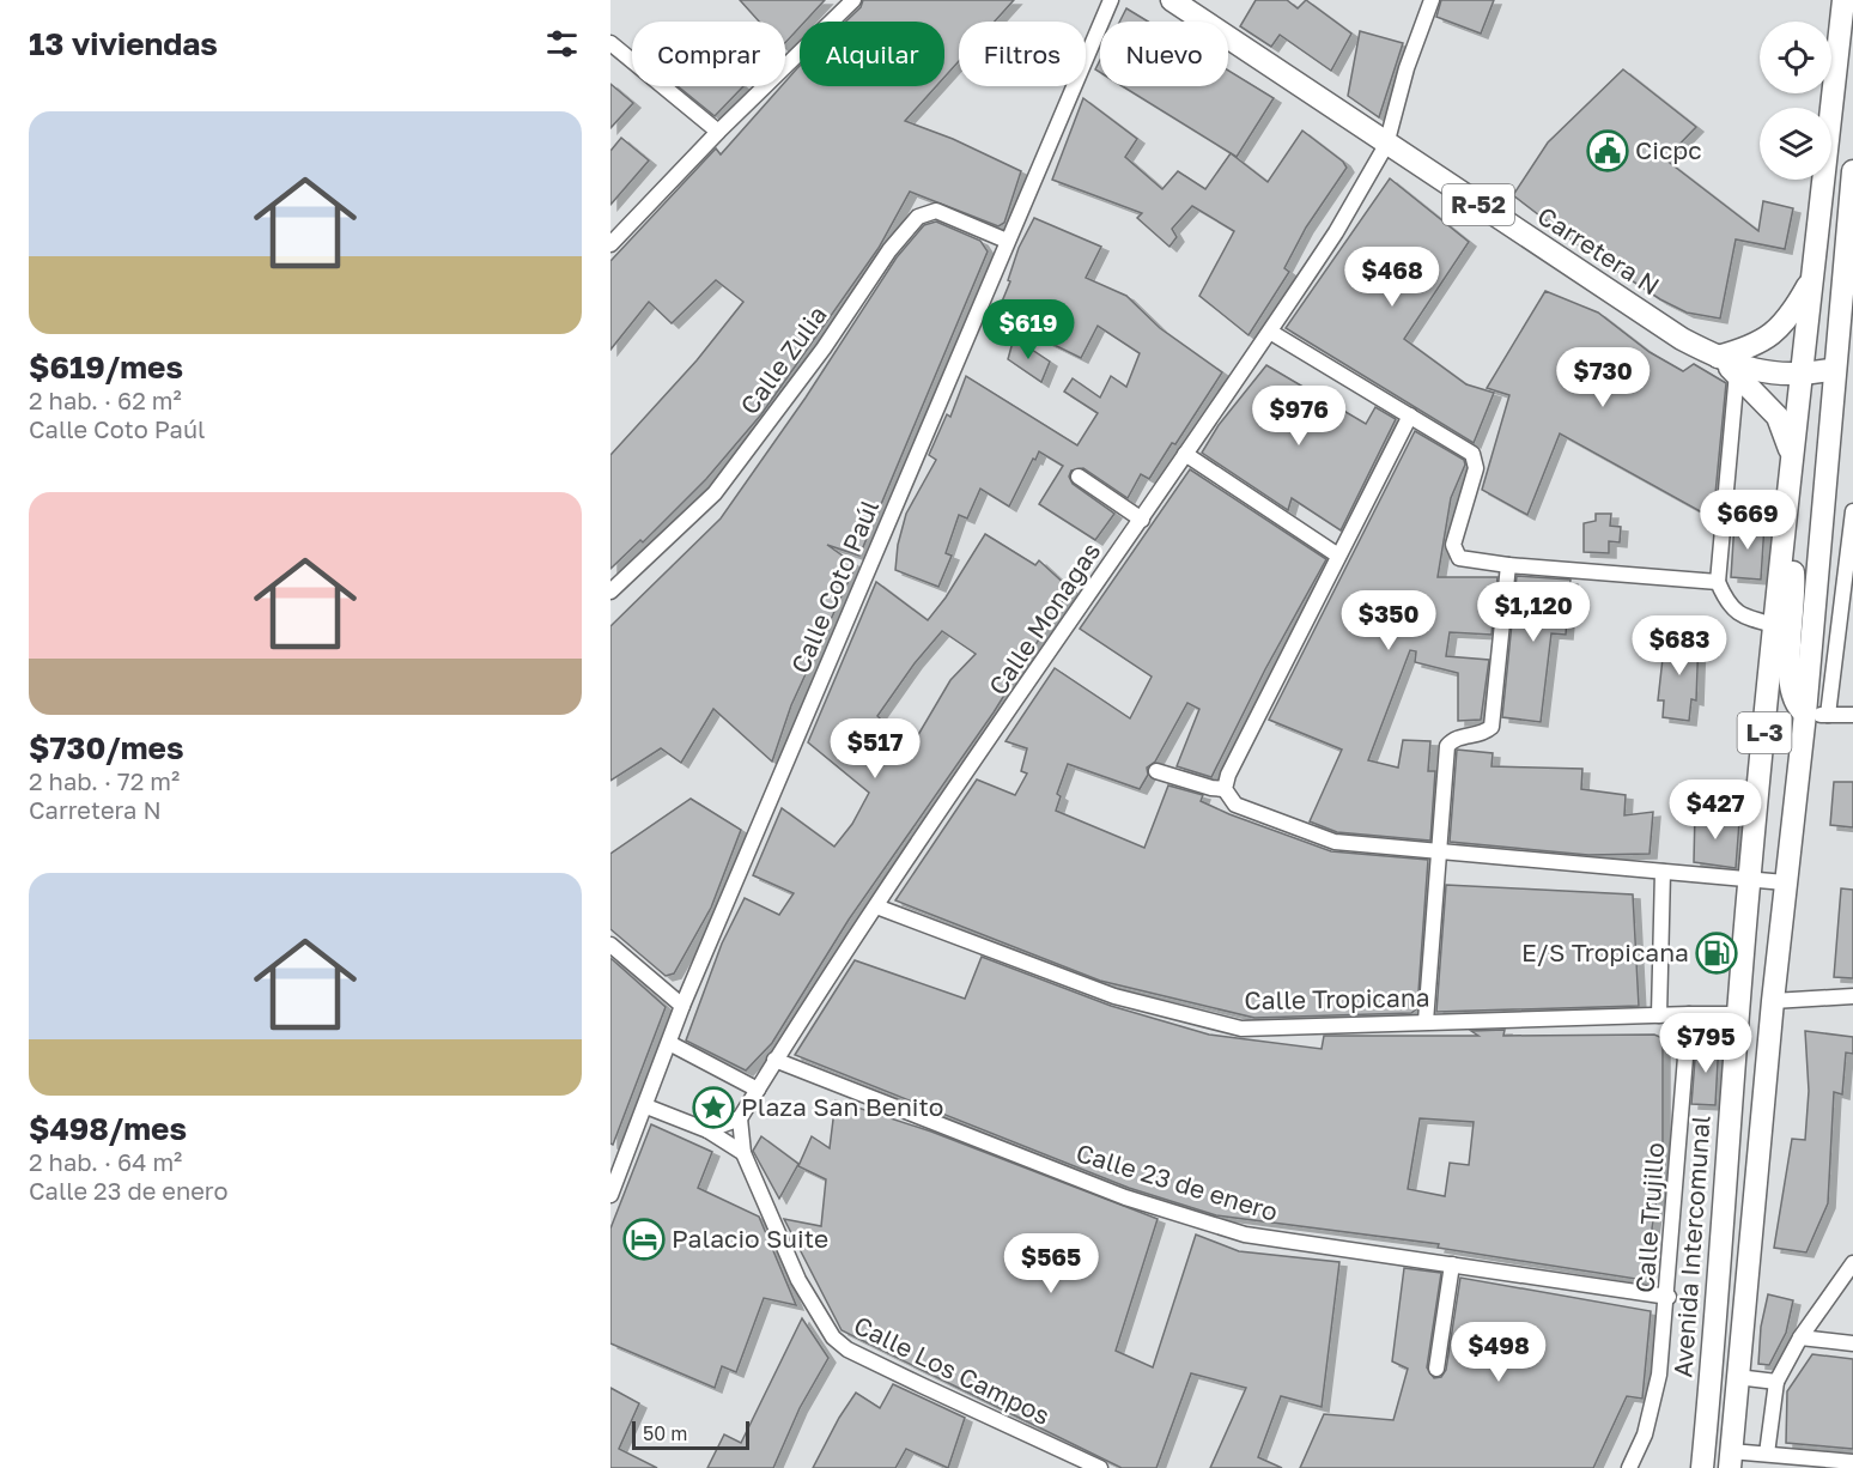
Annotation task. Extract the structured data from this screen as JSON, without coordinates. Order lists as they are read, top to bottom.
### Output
{
  "streets": {
    "main road": [
      "R-52",
      "Carretera N",
      "L-3",
      "Avenida Intercomunal"
    ],
    "street": [
      "Calle Zulia",
      "Calle Coto Paúl",
      "Calle Monagas",
      "Calle Tropicana",
      "Calle 23 de enero",
      "Calle Trujillo",
      "Calle Los Campos"
    ]
  },
  "crossings": [
    ["Carretera N", "Calle Monagas"],
    ["Carretera N", "L-3"],
    ["Carretera N", "Avenida Intercomunal"],
    ["Calle Zulia", "Calle Coto Paúl"],
    ["Calle Monagas", "Calle Tropicana"],
    ["Calle Monagas", "Calle 23 de enero"],
    ["Calle Tropicana", "Calle Trujillo"],
    ["Calle 23 de enero", "Calle Trujillo"]
  ],
  "places": {
    "public building": ["Cicpc"],
    "fuel station": ["E/S Tropicana"],
    "place": ["Plaza San Benito"],
    "hotel": ["Palacio Suite"]
  },
  "scale_bar": "50 m",
  "page": {
    "heading": "13 viviendas",
    "chip": [
      "Comprar",
      "Alquilar",
      "Filtros",
      "Nuevo"
    ],
    "list": [
      {
        "name": "$619/mes",
        "note": "2 hab. · 62 m² · Calle Coto Paúl"
      },
      {
        "name": "$730/mes",
        "note": "2 hab. · 72 m² · Carretera N"
      },
      {
        "name": "$498/mes",
        "note": "2 hab. · 64 m² · Calle 23 de enero"
      }
    ],
    "price": [
      "$468",
      "$619",
      "$730",
      "$976",
      "$669",
      "$1,120",
      "$350",
      "$683",
      "$517",
      "$427",
      "$795",
      "$565",
      "$498"
    ],
    "scale": "50 m"
  }
}
